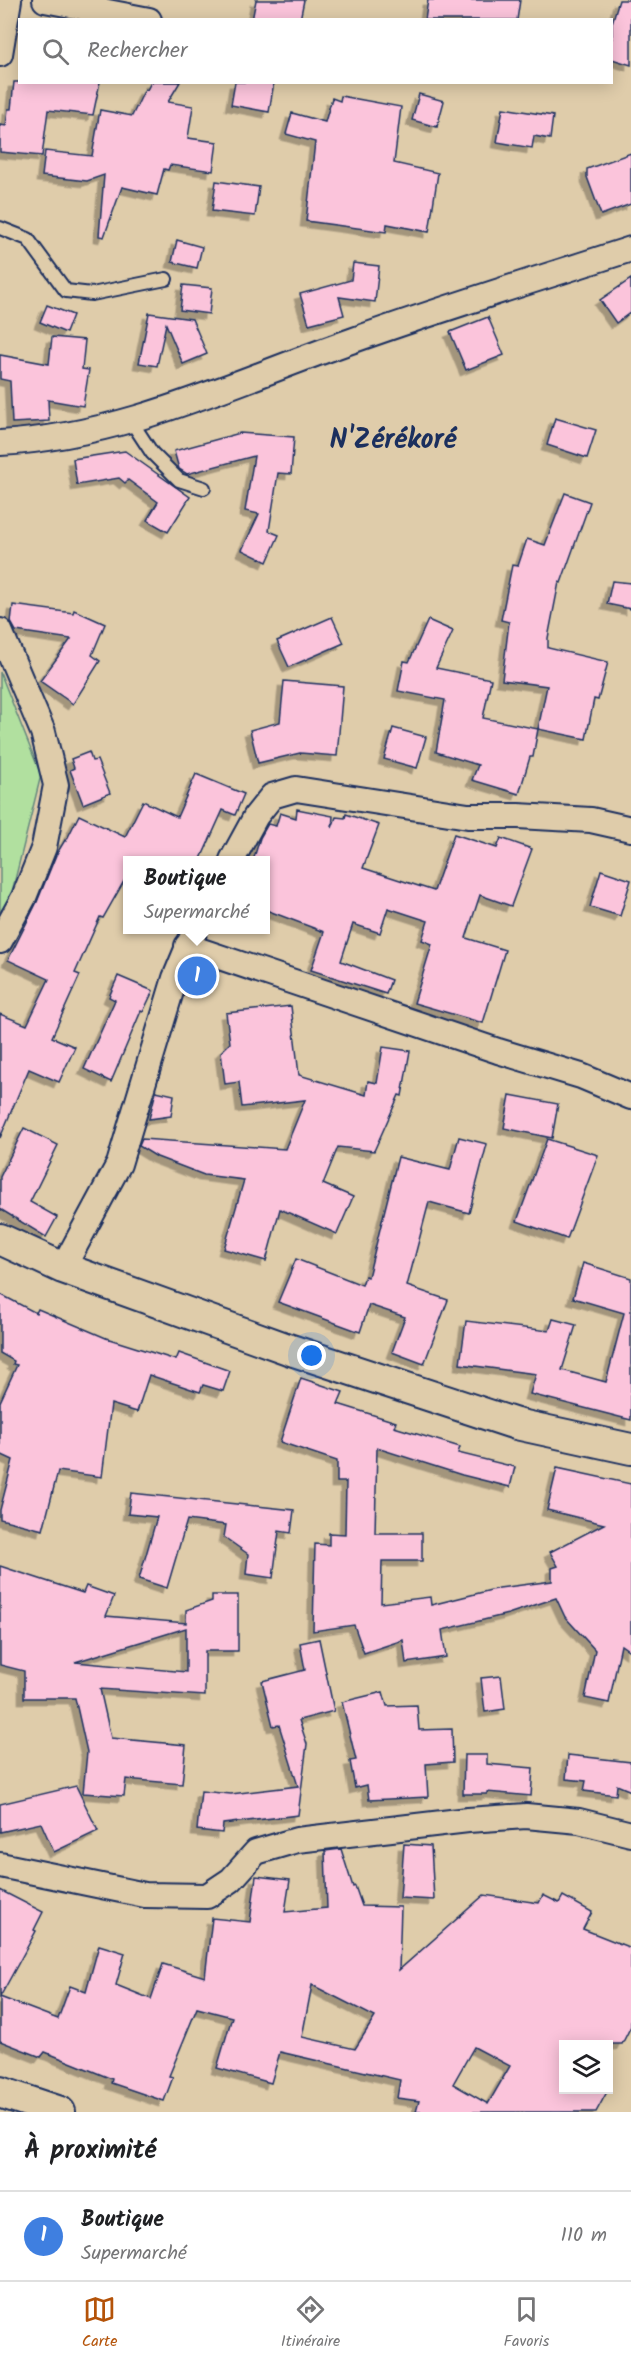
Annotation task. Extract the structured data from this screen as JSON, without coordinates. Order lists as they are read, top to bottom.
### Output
{
  "districts": ["N'Zérékoré"],
  "page": {
    "search": "Rechercher",
    "popup": ["Boutique", "Supermarché"],
    "pins": "1",
    "heading": "À proximité",
    "list": [
      {
        "mark": "1",
        "name": "Boutique",
        "note": "Supermarché",
        "value": "110 m"
      }
    ],
    "nav": ["Carte", "Itinéraire", "Favoris"]
  }
}
